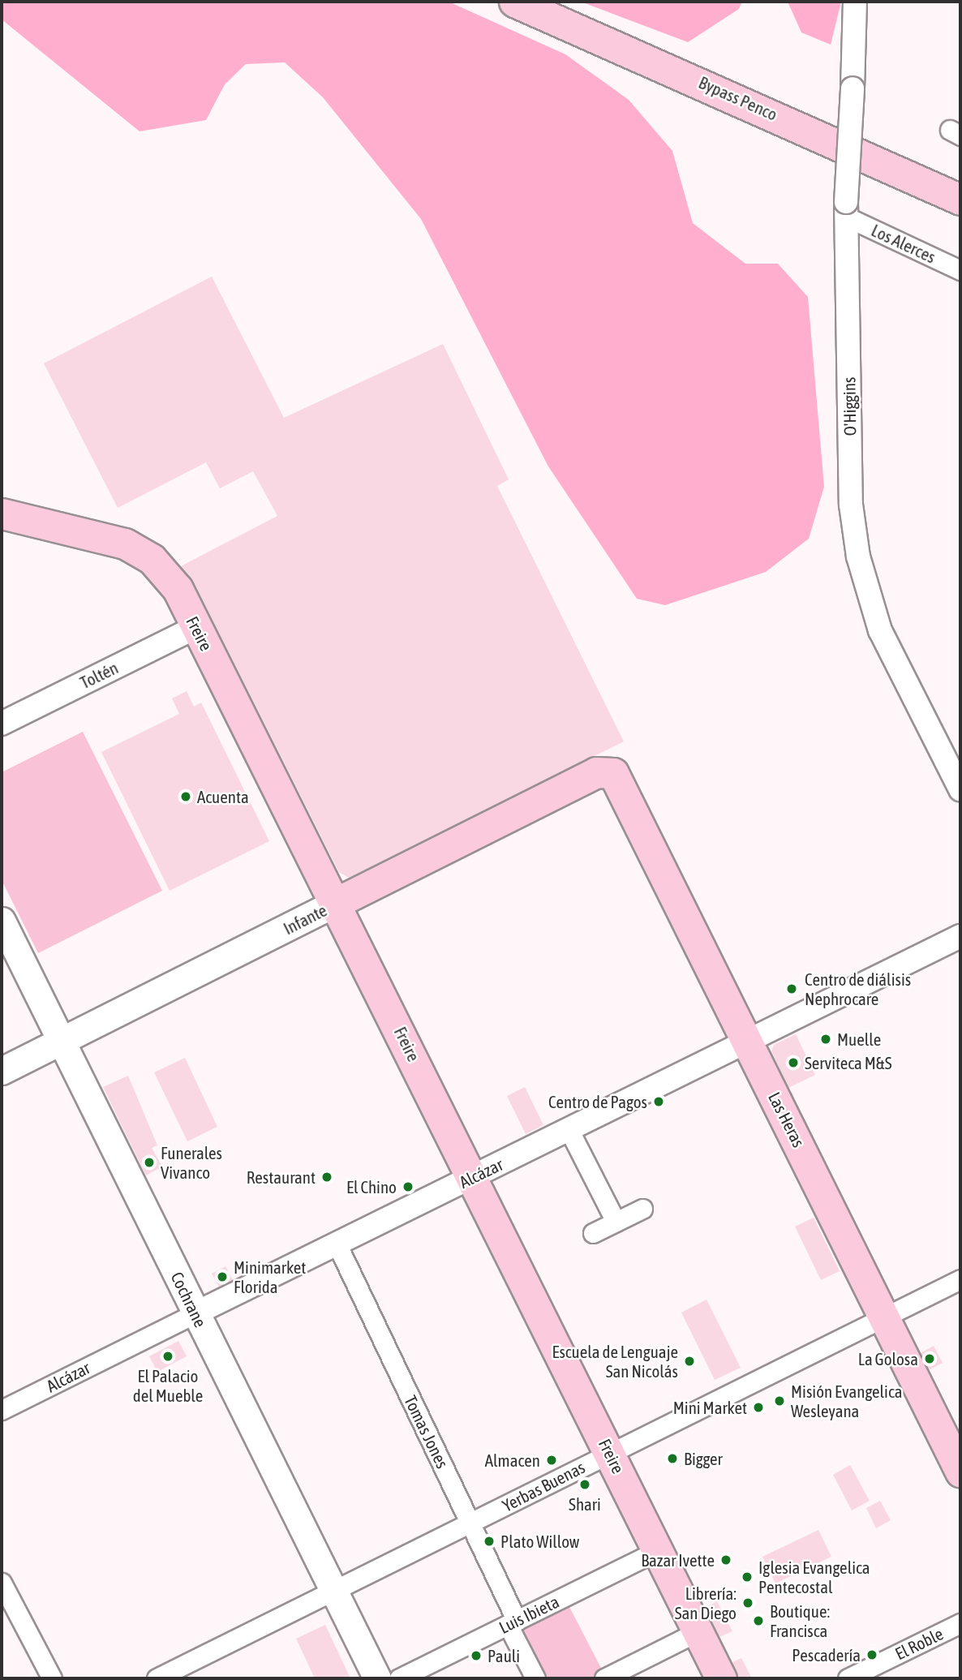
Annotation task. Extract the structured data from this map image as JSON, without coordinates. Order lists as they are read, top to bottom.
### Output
{
  "streets": {
    "main road": [
      "Bypass Penco",
      "Freire",
      "Infante",
      "Las Heras",
      "Cochrane"
    ],
    "street": [
      "Los Alerces",
      "O'Higgins",
      "Toltén",
      "Alcázar",
      "Tomas Jones",
      "Yerbas Buenas",
      "Luis Ibieta",
      "El Roble"
    ]
  },
  "crossings": [
    ["Los Alerces", "O'Higgins"],
    ["Freire", "Toltén"],
    ["Freire", "Infante"],
    ["Freire", "Alcázar"],
    ["Freire", "Yerbas Buenas"],
    ["Freire", "Luis Ibieta"],
    ["Infante", "Las Heras"],
    ["Infante", "Cochrane"],
    ["Las Heras", "Alcázar"],
    ["Las Heras", "Yerbas Buenas"],
    ["Alcázar", "Cochrane"],
    ["Alcázar", "Tomas Jones"],
    ["Cochrane", "Yerbas Buenas"],
    ["Tomas Jones", "Yerbas Buenas"],
    ["Tomas Jones", "Luis Ibieta"]
  ],
  "places": [
    "Acuenta",
    "Centro de diálisis Nephrocare",
    "Muelle",
    "Serviteca M&S",
    "Centro de Pagos",
    "Funerales Vivanco",
    "Restaurant",
    "El Chino",
    "Minimarket Florida",
    "El Palacio del Mueble",
    "La Golosa",
    "Escuela de Lenguaje San Nicolás",
    "Misión Evangelica Wesleyana",
    "Mini Market",
    "Bigger",
    "Almacen",
    "Shari",
    "Plato Willow",
    "Bazar Ivette",
    "Iglesia Evangelica Pentecostal",
    "Librería: San Diego",
    "Boutique: Francisca",
    "Pescadería",
    "Pauli"
  ]
}
